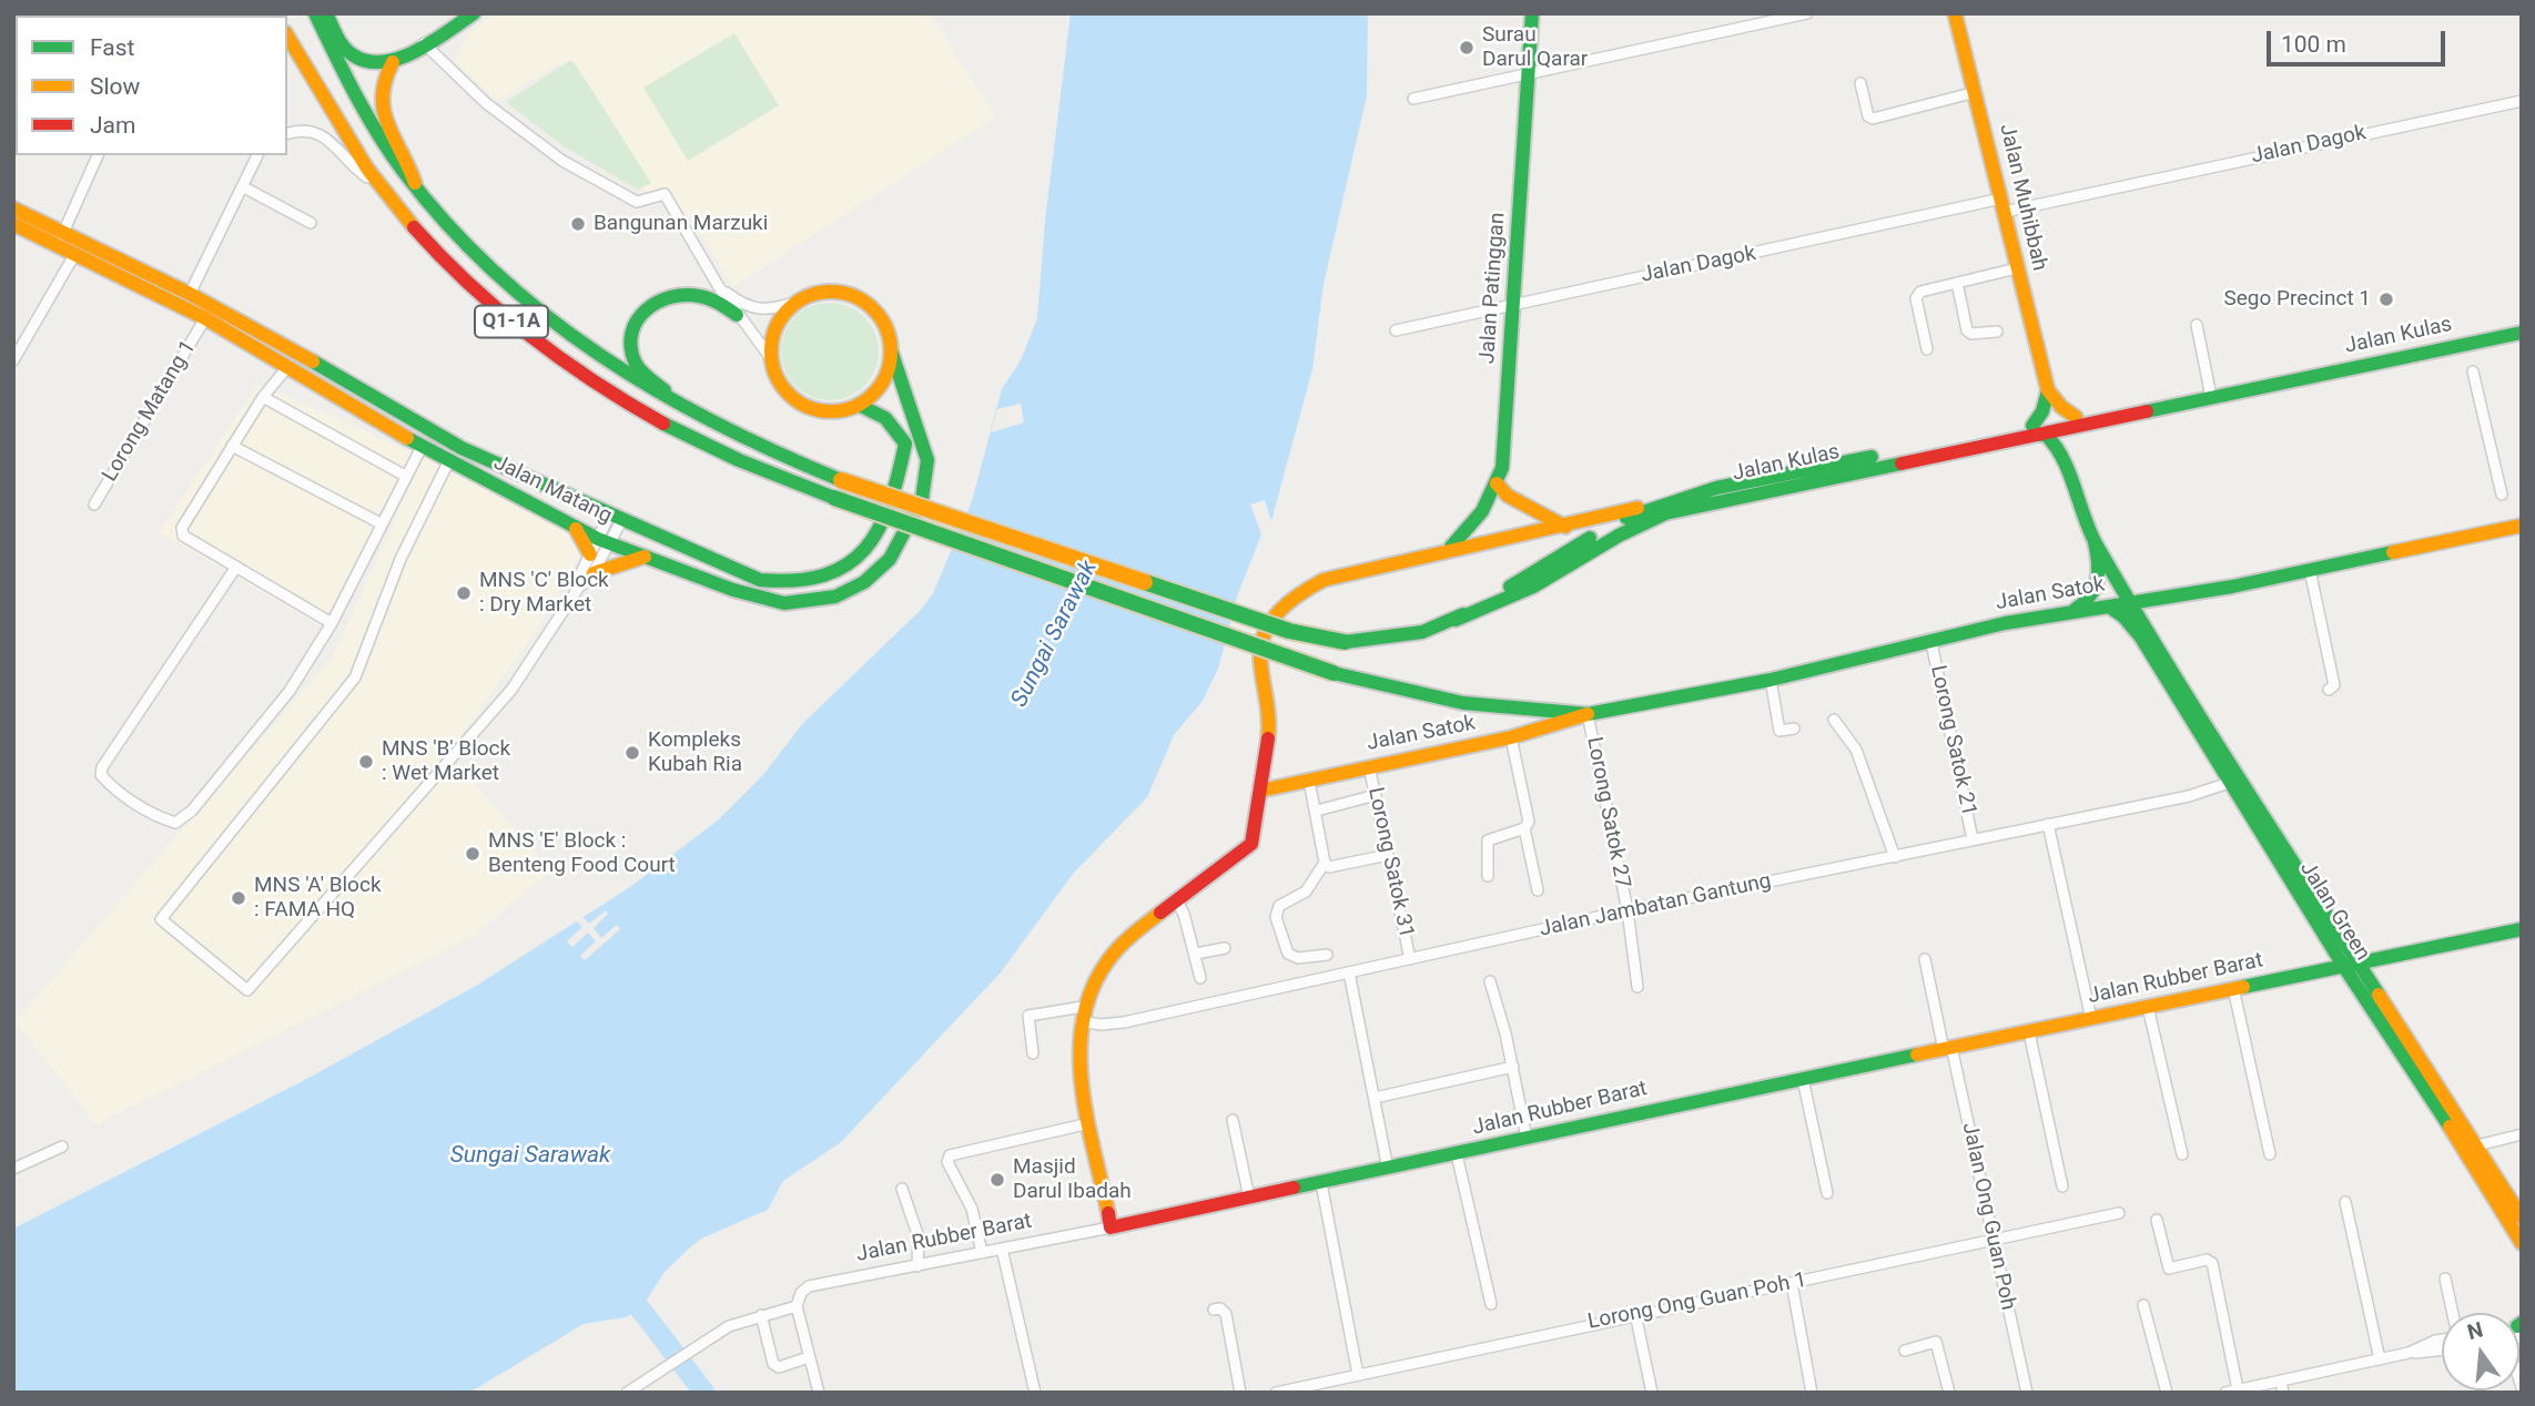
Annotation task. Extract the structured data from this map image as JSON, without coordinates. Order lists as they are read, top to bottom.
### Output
{
  "streets": {
    "main road": [
      "Jalan Muhibbah",
      "Jalan Patinggan",
      "Q1-1A",
      "Jalan Kulas",
      "Jalan Matang",
      "Jalan Satok",
      "Jalan Green",
      "Jalan Rubber Barat"
    ],
    "street": [
      "Jalan Dagok",
      "Lorong Matang 1",
      "Lorong Satok 21",
      "Lorong Satok 27",
      "Lorong Satok 31",
      "Jalan Jambatan Gantung",
      "Jalan Ong Guan Poh",
      "Lorong Ong Guan Poh 1"
    ]
  },
  "crossings": [
    ["Jalan Dagok", "Jalan Muhibbah"],
    ["Jalan Dagok", "Jalan Patinggan"],
    ["Jalan Patinggan", "Jalan Kulas"],
    ["Q1-1A", "Jalan Satok"],
    ["Jalan Kulas", "Jalan Satok"],
    ["Jalan Kulas", "Jalan Jambatan Gantung"],
    ["Lorong Matang 1", "Jalan Matang"],
    ["Jalan Satok", "Lorong Satok 21"],
    ["Jalan Satok", "Lorong Satok 27"],
    ["Jalan Satok", "Lorong Satok 31"],
    ["Jalan Satok", "Jalan Green"],
    ["Lorong Satok 21", "Jalan Jambatan Gantung"],
    ["Lorong Satok 27", "Jalan Jambatan Gantung"],
    ["Lorong Satok 31", "Jalan Jambatan Gantung"],
    ["Jalan Jambatan Gantung", "Jalan Green"],
    ["Jalan Green", "Jalan Rubber Barat"],
    ["Jalan Rubber Barat", "Jalan Ong Guan Poh"],
    ["Jalan Ong Guan Poh", "Lorong Ong Guan Poh 1"]
  ],
  "water": ["Sungai Sarawak"],
  "places": [
    "Surau Darul Qarar",
    "Bangunan Marzuki",
    "Sego Precinct 1",
    "MNS 'C' Block : Dry Market",
    "Kompleks Kubah Ria",
    "MNS 'B' Block : Wet Market",
    "MNS 'E' Block : Benteng Food Court",
    "MNS 'A' Block : FAMA HQ",
    "Masjid Darul Ibadah"
  ],
  "legend": ["Fast", "Slow", "Jam"],
  "scale_bar": "100 m",
  "north": "top"
}
